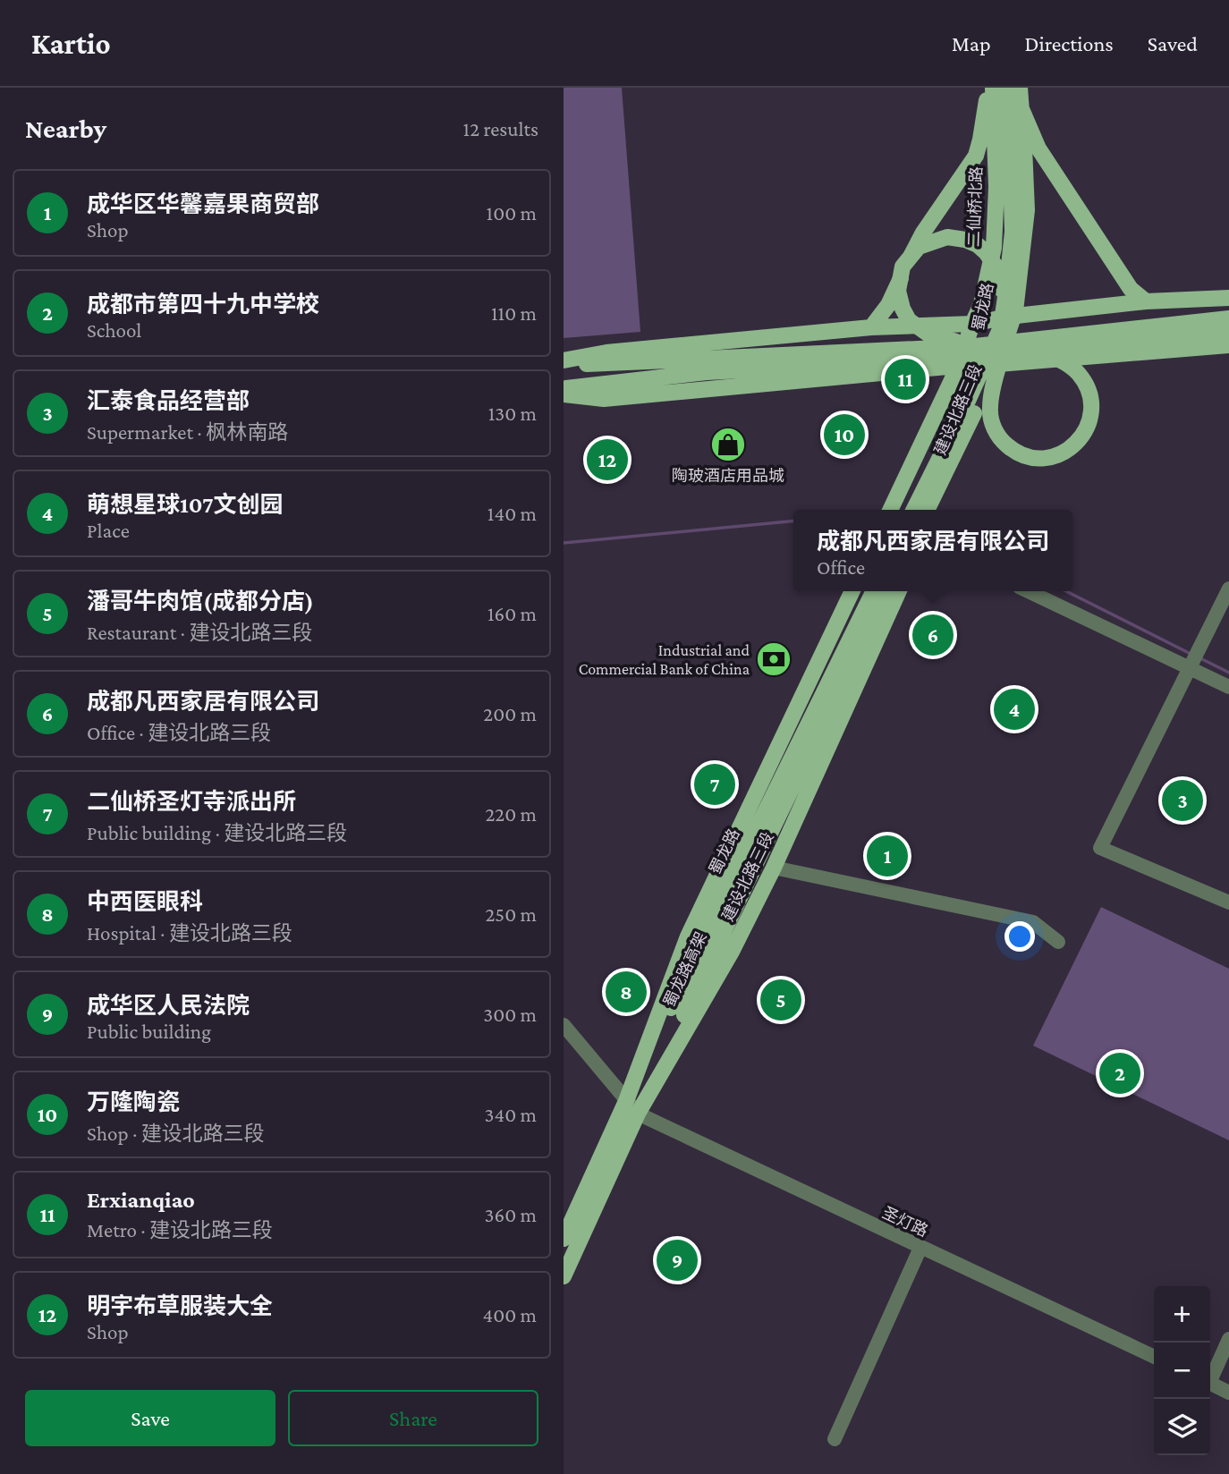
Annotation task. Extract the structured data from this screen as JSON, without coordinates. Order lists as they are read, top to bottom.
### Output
{
  "streets": {
    "main road": [
      "二仙桥北路",
      "蜀龙路",
      "建设北路三段",
      "蜀龙路高架"
    ],
    "street": ["圣灯路"]
  },
  "crossings": [
    ["二仙桥北路", "建设北路三段"],
    ["蜀龙路", "建设北路三段"],
    ["蜀龙路", "蜀龙路高架"],
    ["建设北路三段", "蜀龙路高架"],
    ["建设北路三段", "圣灯路"],
    ["蜀龙路高架", "圣灯路"]
  ],
  "places": {
    "shop": ["陶玻酒店用品城"],
    "bank": ["Industrial and Commercial Bank of China"]
  },
  "page": {
    "header": "Kartio",
    "nav": ["Map", "Directions", "Saved"],
    "heading": ["Nearby", "12 results"],
    "list": [
      {
        "mark": "1",
        "name": "成华区华馨嘉果商贸部",
        "note": "Shop",
        "value": "100 m"
      },
      {
        "mark": "2",
        "name": "成都市第四十九中学校",
        "note": "School",
        "value": "110 m"
      },
      {
        "mark": "3",
        "name": "汇泰食品经营部",
        "note": "Supermarket · 枫林南路",
        "value": "130 m"
      },
      {
        "mark": "4",
        "name": "萌想星球107文创园",
        "note": "Place",
        "value": "140 m"
      },
      {
        "mark": "5",
        "name": "潘哥牛肉馆(成都分店)",
        "note": "Restaurant · 建设北路三段",
        "value": "160 m"
      },
      {
        "mark": "6",
        "name": "成都凡西家居有限公司",
        "note": "Office · 建设北路三段",
        "value": "200 m"
      },
      {
        "mark": "7",
        "name": "二仙桥圣灯寺派出所",
        "note": "Public building · 建设北路三段",
        "value": "220 m"
      },
      {
        "mark": "8",
        "name": "中西医眼科",
        "note": "Hospital · 建设北路三段",
        "value": "250 m"
      },
      {
        "mark": "9",
        "name": "成华区人民法院",
        "note": "Public building",
        "value": "300 m"
      },
      {
        "mark": "10",
        "name": "万隆陶瓷",
        "note": "Shop · 建设北路三段",
        "value": "340 m"
      },
      {
        "mark": "11",
        "name": "Erxianqiao",
        "note": "Metro · 建设北路三段",
        "value": "360 m"
      },
      {
        "mark": "12",
        "name": "明宇布草服装大全",
        "note": "Shop",
        "value": "400 m"
      }
    ],
    "pins": [
      "11",
      "10",
      "12",
      "6",
      "4",
      "7",
      "3",
      "1",
      "8",
      "5",
      "2",
      "9"
    ],
    "popup": ["成都凡西家居有限公司", "Office"],
    "map_buttons": ["+", "−"],
    "buttons": ["Save", "Share"]
  }
}
